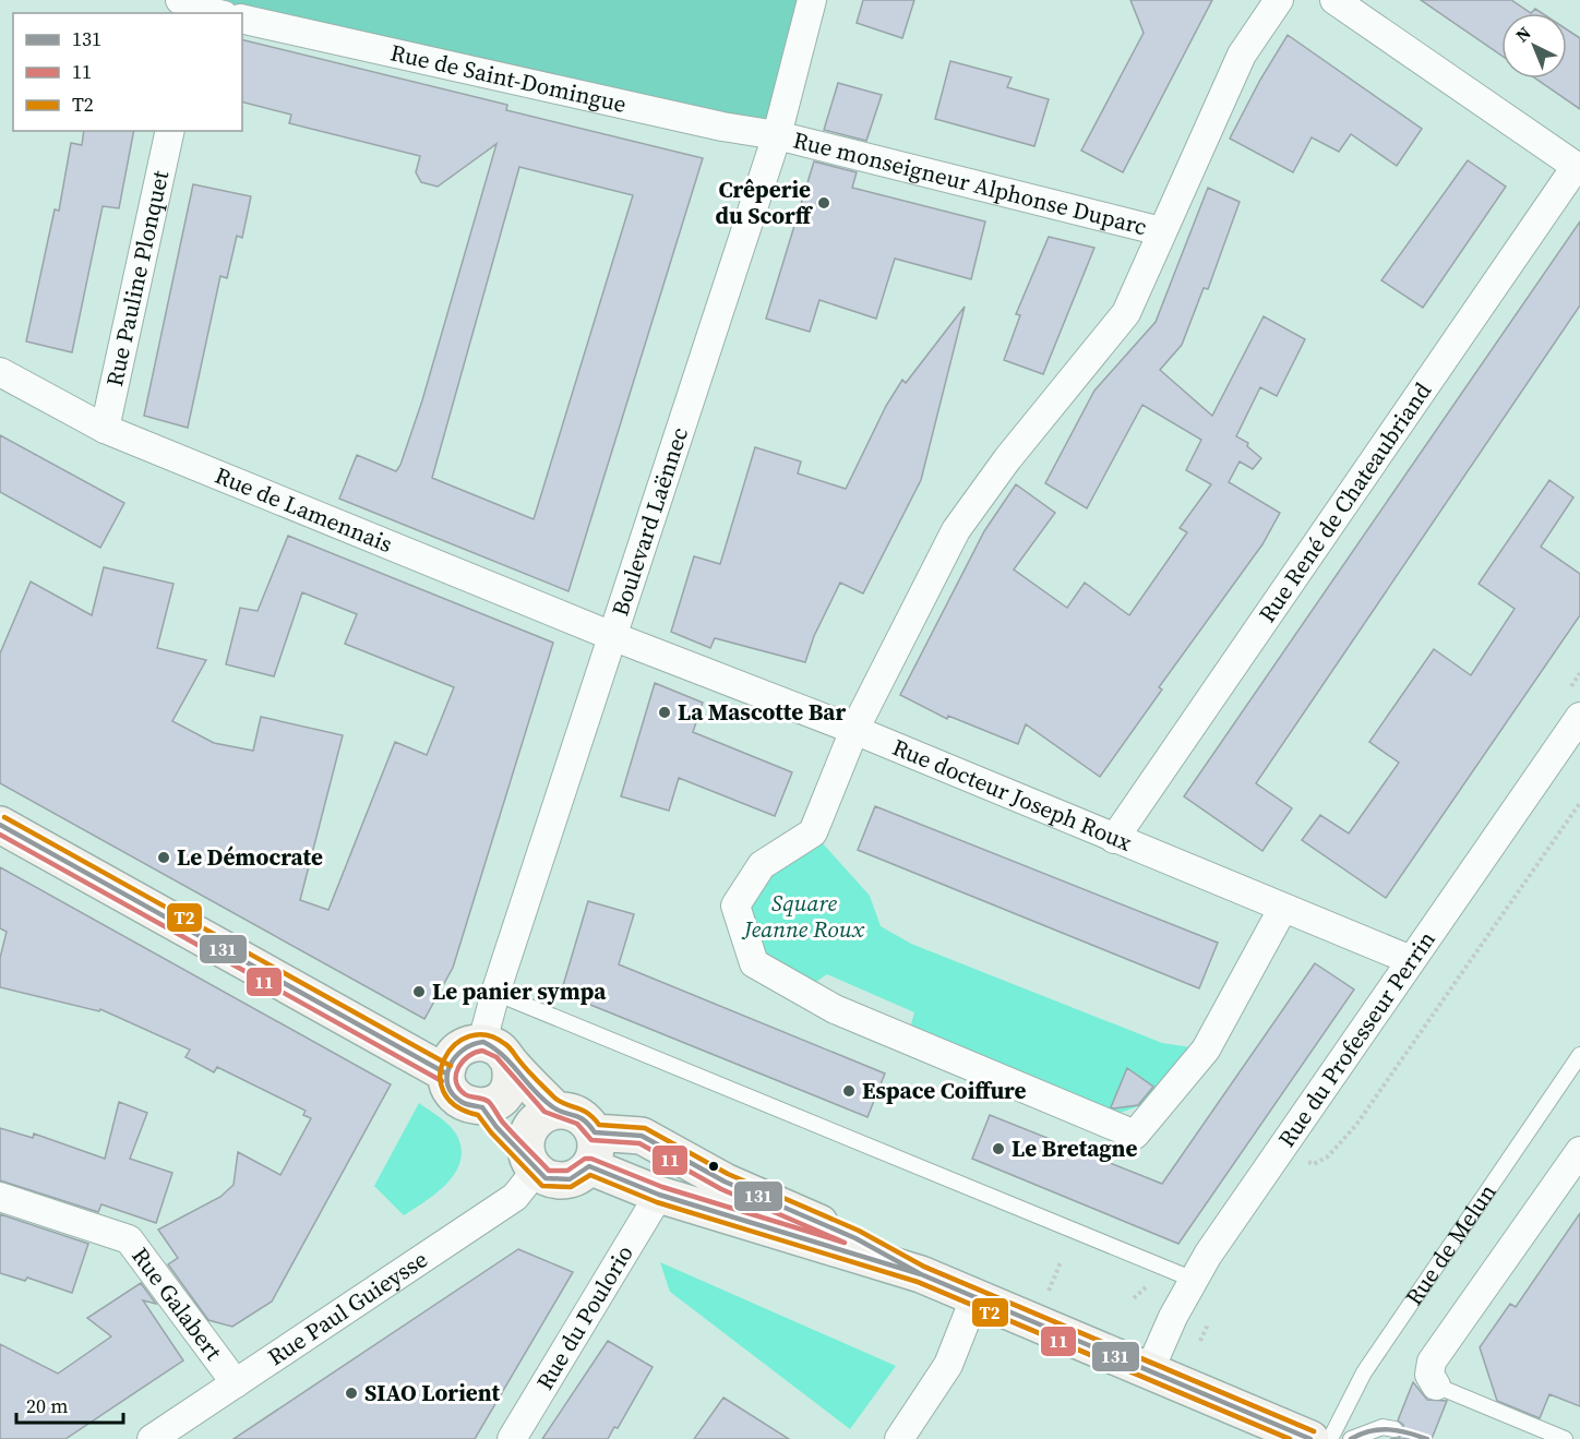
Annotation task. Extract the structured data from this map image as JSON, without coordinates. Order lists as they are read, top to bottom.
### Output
{
  "streets": {
    "street": [
      "Rue de Saint-Domingue",
      "Rue monseigneur Alphonse Duparc",
      "Rue Pauline Plonquet",
      "Rue René de Chateaubriand",
      "Rue de Lamennais",
      "Boulevard Laënnec",
      "Rue docteur Joseph Roux",
      "Rue du Professeur Perrin",
      "Rue Galabert",
      "Rue Paul Guieysse",
      "Rue du Poulorio"
    ],
    "lane": ["Rue de Melun"]
  },
  "crossings": [
    ["Rue de Saint-Domingue", "Rue monseigneur Alphonse Duparc"],
    ["Rue de Saint-Domingue", "Boulevard Laënnec"],
    ["Rue monseigneur Alphonse Duparc", "Boulevard Laënnec"],
    ["Rue Pauline Plonquet", "Rue de Lamennais"],
    ["Rue René de Chateaubriand", "Rue docteur Joseph Roux"],
    ["Rue de Lamennais", "Boulevard Laënnec"],
    ["Rue de Lamennais", "Rue docteur Joseph Roux"],
    ["Boulevard Laënnec", "Rue docteur Joseph Roux"],
    ["Rue docteur Joseph Roux", "Rue du Professeur Perrin"],
    ["Rue Galabert", "Rue Paul Guieysse"]
  ],
  "parks": ["Square Jeanne Roux"],
  "places": [
    "Crêperie du Scorff",
    "La Mascotte Bar",
    "Le Démocrate",
    "Le panier sympa",
    "Espace Coiffure",
    "Le Bretagne",
    "SIAO Lorient"
  ],
  "lines": ["transit line T2", "transit line 131", "transit line 11"],
  "legend": ["131", "11", "T2"],
  "scale_bar": "20 m",
  "north": "top left"
}
